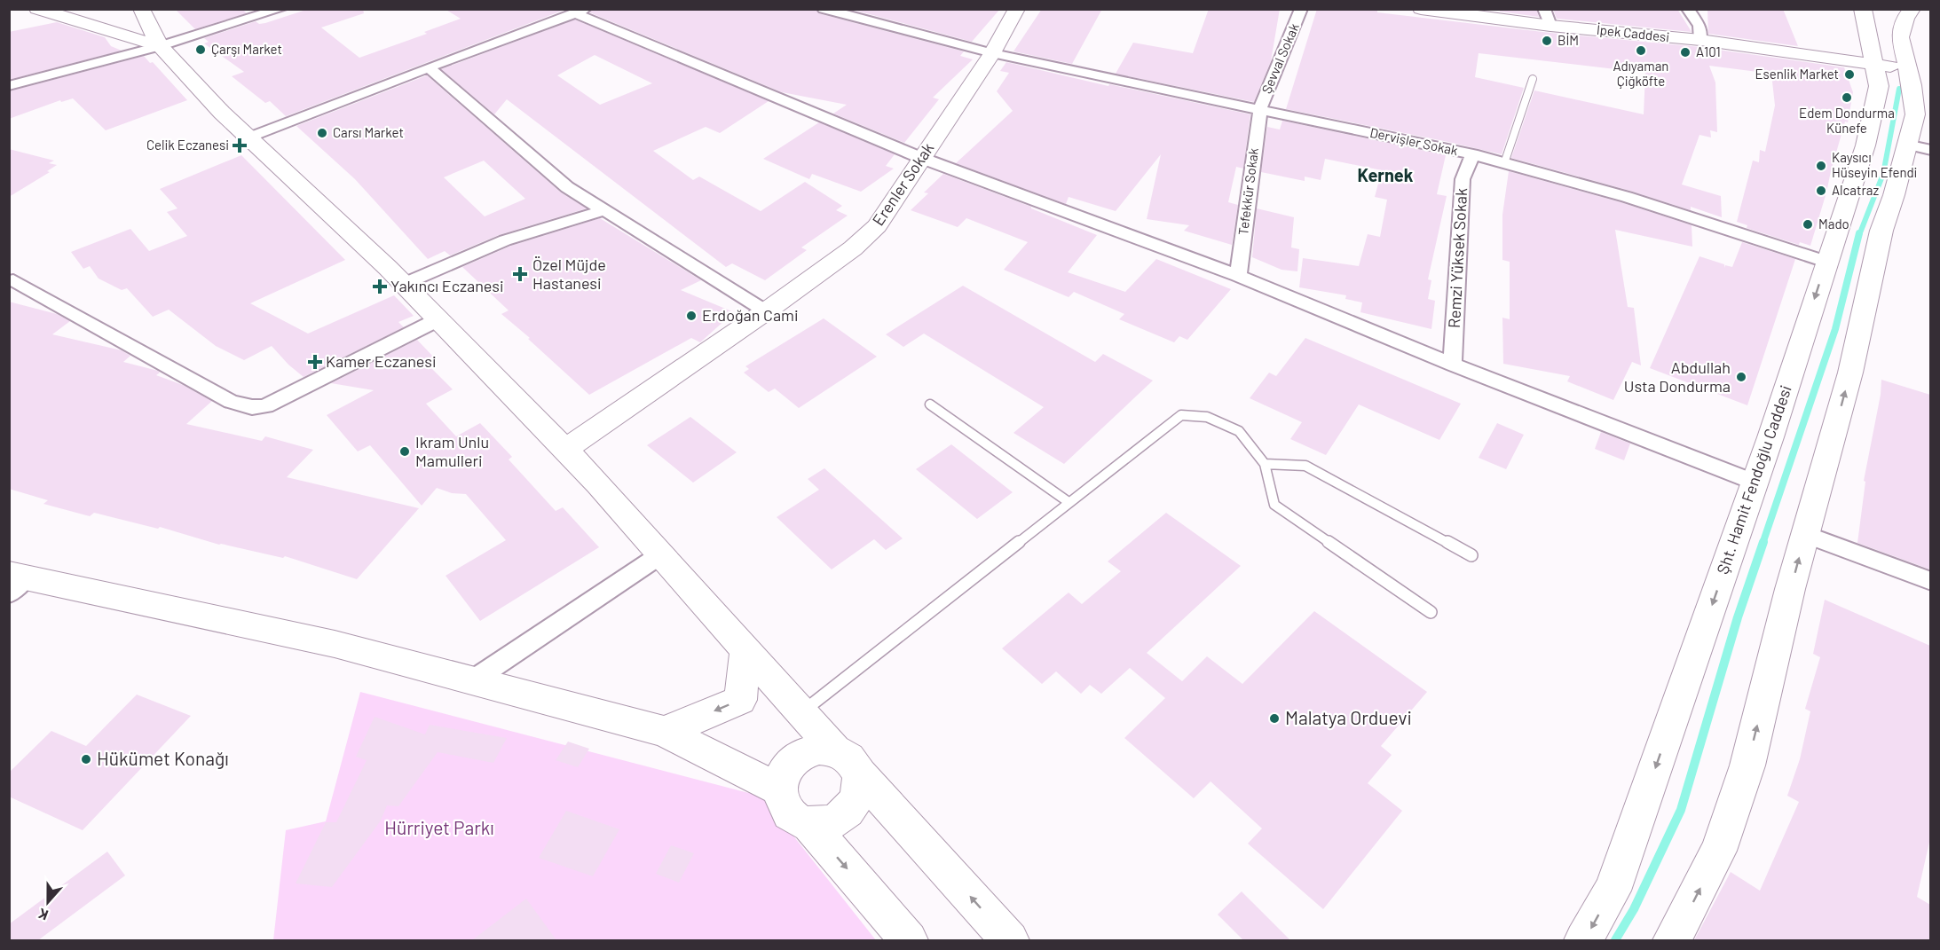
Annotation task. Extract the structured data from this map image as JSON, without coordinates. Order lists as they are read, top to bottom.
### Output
{
  "streets": {
    "main road": ["İpek Caddesi", "Erenler Sokak", "Şht. Hamit Fendoğlu Caddesi"],
    "street": [
      "Şevval Sokak",
      "Dervişler Sokak",
      "Tefekkür Sokak",
      "Remzi Yüksek Sokak"
    ]
  },
  "crossings": [
    ["İpek Caddesi", "Şht. Hamit Fendoğlu Caddesi"],
    ["Şevval Sokak", "Dervişler Sokak"],
    ["Şevval Sokak", "Tefekkür Sokak"],
    ["Dervişler Sokak", "Erenler Sokak"],
    ["Dervişler Sokak", "Tefekkür Sokak"],
    ["Dervişler Sokak", "Remzi Yüksek Sokak"],
    ["Dervişler Sokak", "Şht. Hamit Fendoğlu Caddesi"]
  ],
  "districts": ["Kernek"],
  "parks": ["Hürriyet Parkı"],
  "places": {
    "other": [
      "BİM",
      "Çarşı Market",
      "Adıyaman Çiğköfte",
      "A101",
      "Esenlik Market",
      "Edem Dondurma Künefe",
      "Carsı Market",
      "Kaysıcı Hüseyin Efendi",
      "Alcatraz",
      "Mado",
      "Erdoğan Cami",
      "Abdullah Usta Dondurma",
      "Ikram Unlu Mamulleri",
      "Malatya Orduevi",
      "Hükümet Konağı"
    ],
    "health": [
      "Celik Eczanesi",
      "Özel Müjde Hastanesi",
      "Yakıncı Eczanesi",
      "Kamer Eczanesi"
    ]
  },
  "north": "bottom"
}
